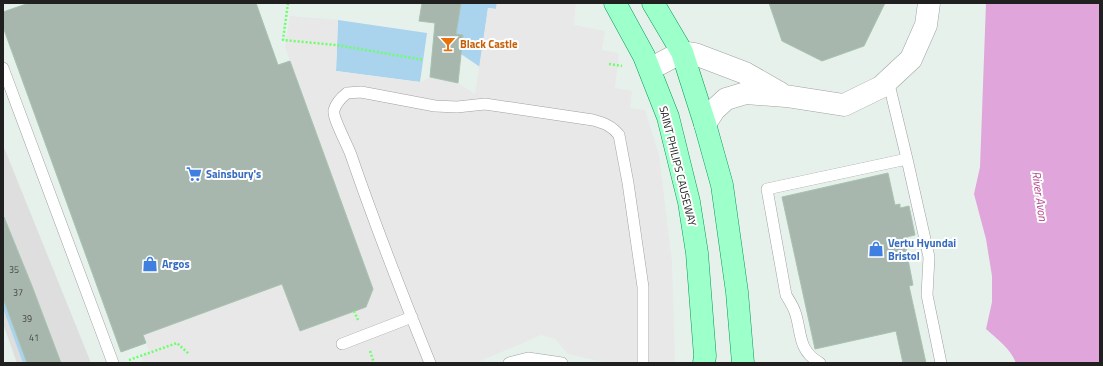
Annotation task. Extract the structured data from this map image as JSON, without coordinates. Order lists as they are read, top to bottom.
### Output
{
  "streets": {
    "main road": ["SAINT PHILIPS CAUSEWAY"]
  },
  "water": ["River Avon"],
  "places": {
    "bar": ["Black Castle"],
    "supermarket": ["Sainsbury's"],
    "shop": ["Vertu Hyundai Bristol", "Argos"]
  },
  "house_numbers": [
    "35",
    "37",
    "39",
    "41"
  ]
}
